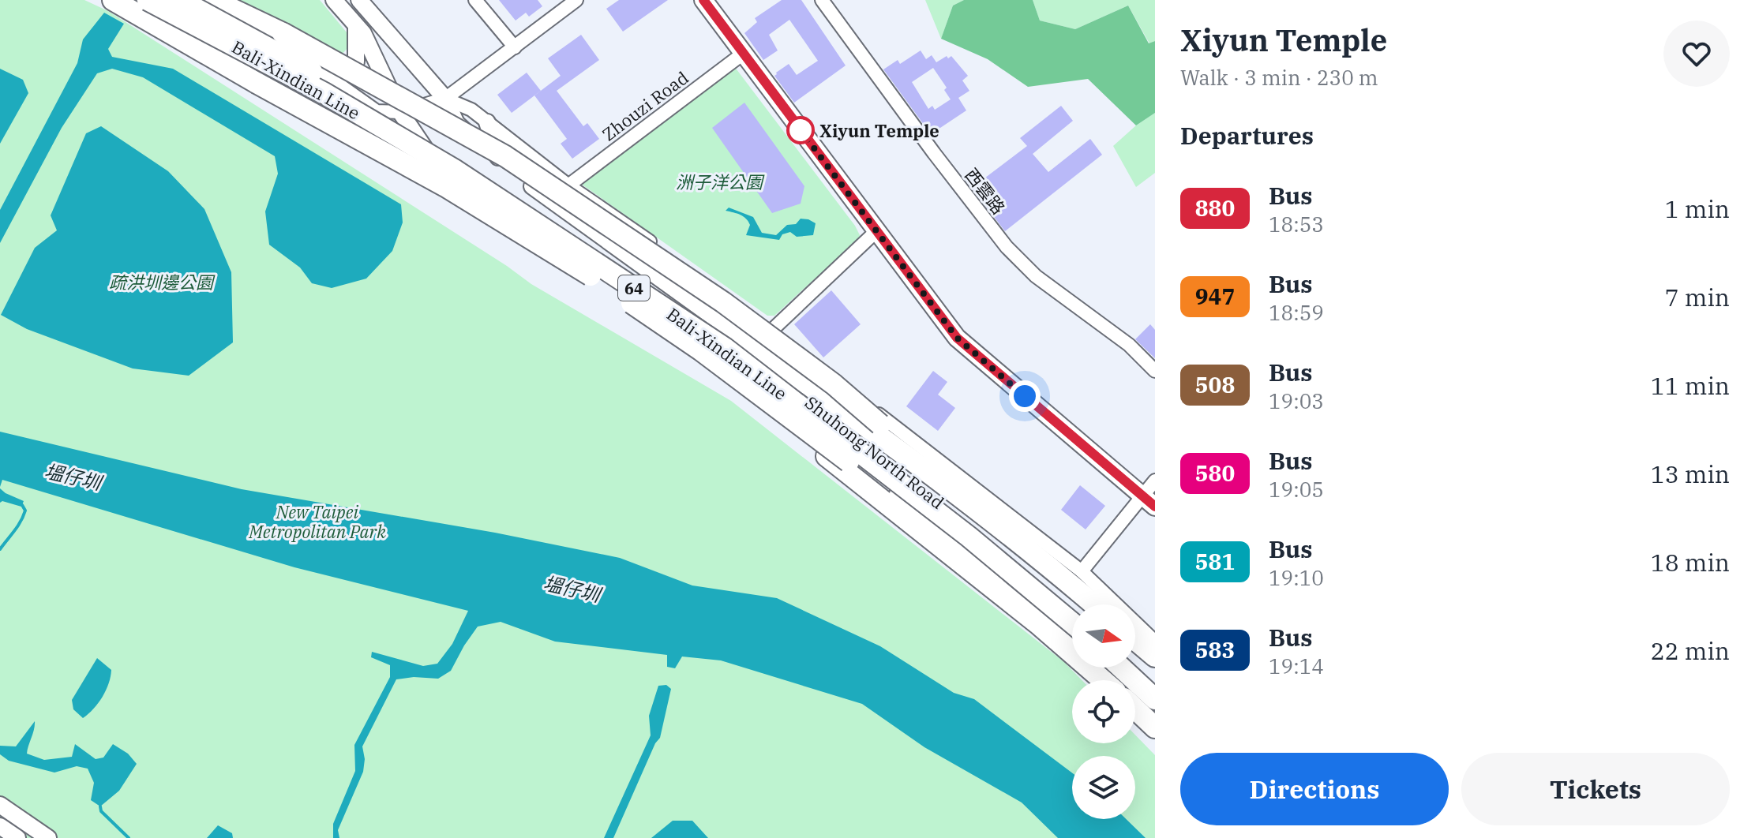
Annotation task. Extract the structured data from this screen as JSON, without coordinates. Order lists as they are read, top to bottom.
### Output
{
  "streets": {
    "highway": ["Bali-Xindian Line", "64"],
    "street": ["Zhouzi Road", "西雲路", "Shuhong North Road"]
  },
  "crossings": [
    ["Zhouzi Road", "Shuhong North Road"]
  ],
  "water": ["塭仔圳"],
  "parks": ["洲子洋公園", "疏洪圳邊公園", "New Taipei Metropolitan Park"],
  "places": ["Xiyun Temple"],
  "lines": ["bus line 880"],
  "north": "right",
  "page": {
    "heading": [
      ["Xiyun Temple", "Walk · 3 min · 230 m"],
      "Departures"
    ],
    "list": [
      {
        "mark": "880",
        "name": "Bus",
        "note": "18:53",
        "value": "1 min"
      },
      {
        "mark": "947",
        "name": "Bus",
        "note": "18:59",
        "value": "7 min"
      },
      {
        "mark": "508",
        "name": "Bus",
        "note": "19:03",
        "value": "11 min"
      },
      {
        "mark": "580",
        "name": "Bus",
        "note": "19:05",
        "value": "13 min"
      },
      {
        "mark": "581",
        "name": "Bus",
        "note": "19:10",
        "value": "18 min"
      },
      {
        "mark": "583",
        "name": "Bus",
        "note": "19:14",
        "value": "22 min"
      }
    ],
    "buttons": ["Directions", "Tickets"]
  }
}
